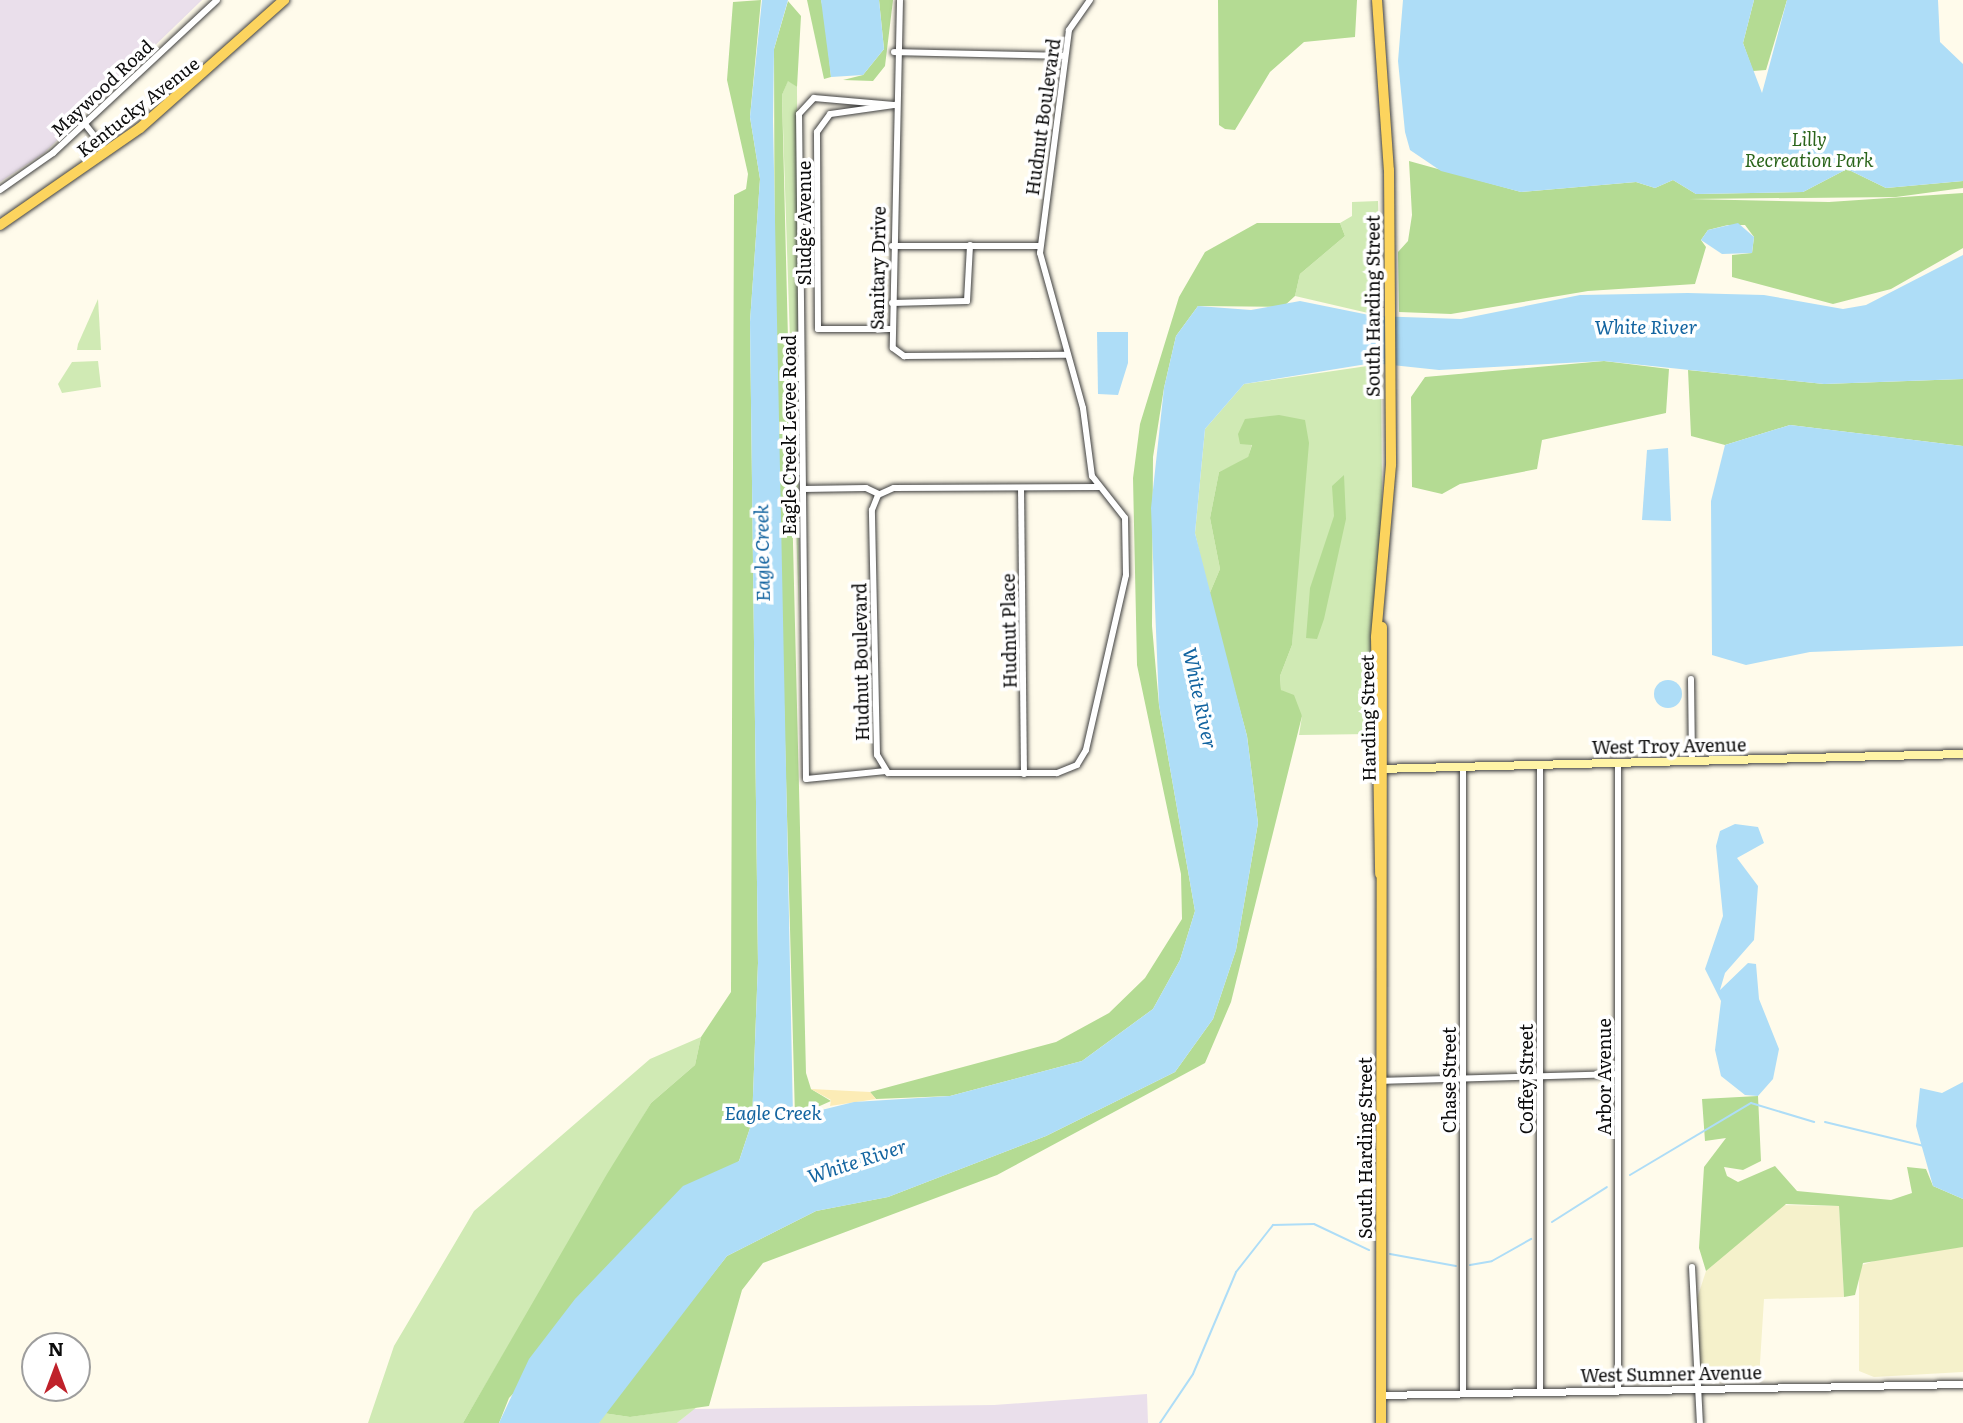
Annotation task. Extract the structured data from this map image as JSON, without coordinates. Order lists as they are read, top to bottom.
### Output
{
  "streets": {
    "main road": [
      "Kentucky Avenue",
      "South Harding Street",
      "Harding Street",
      "West Troy Avenue"
    ],
    "street": [
      "Maywood Road",
      "Hudnut Boulevard",
      "Sludge Avenue",
      "Sanitary Drive",
      "Eagle Creek Levee Road",
      "Hudnut Place",
      "Arbor Avenue",
      "Coffey Street",
      "Chase Street",
      "West Sumner Avenue"
    ]
  },
  "crossings": [
    ["Hudnut Boulevard", "Sanitary Drive"],
    ["Hudnut Boulevard", "Eagle Creek Levee Road"],
    ["Sludge Avenue", "Sanitary Drive"],
    ["Sludge Avenue", "Eagle Creek Levee Road"],
    ["Sanitary Drive", "Eagle Creek Levee Road"],
    ["South Harding Street", "Harding Street"],
    ["South Harding Street", "West Sumner Avenue"],
    ["Harding Street", "West Troy Avenue"],
    ["West Troy Avenue", "Arbor Avenue"],
    ["West Troy Avenue", "Coffey Street"],
    ["West Troy Avenue", "Chase Street"],
    ["Arbor Avenue", "West Sumner Avenue"],
    ["Coffey Street", "West Sumner Avenue"],
    ["Chase Street", "West Sumner Avenue"]
  ],
  "water": ["White River", "Eagle Creek"],
  "parks": ["Lilly Recreation Park"],
  "north": "top"
}
